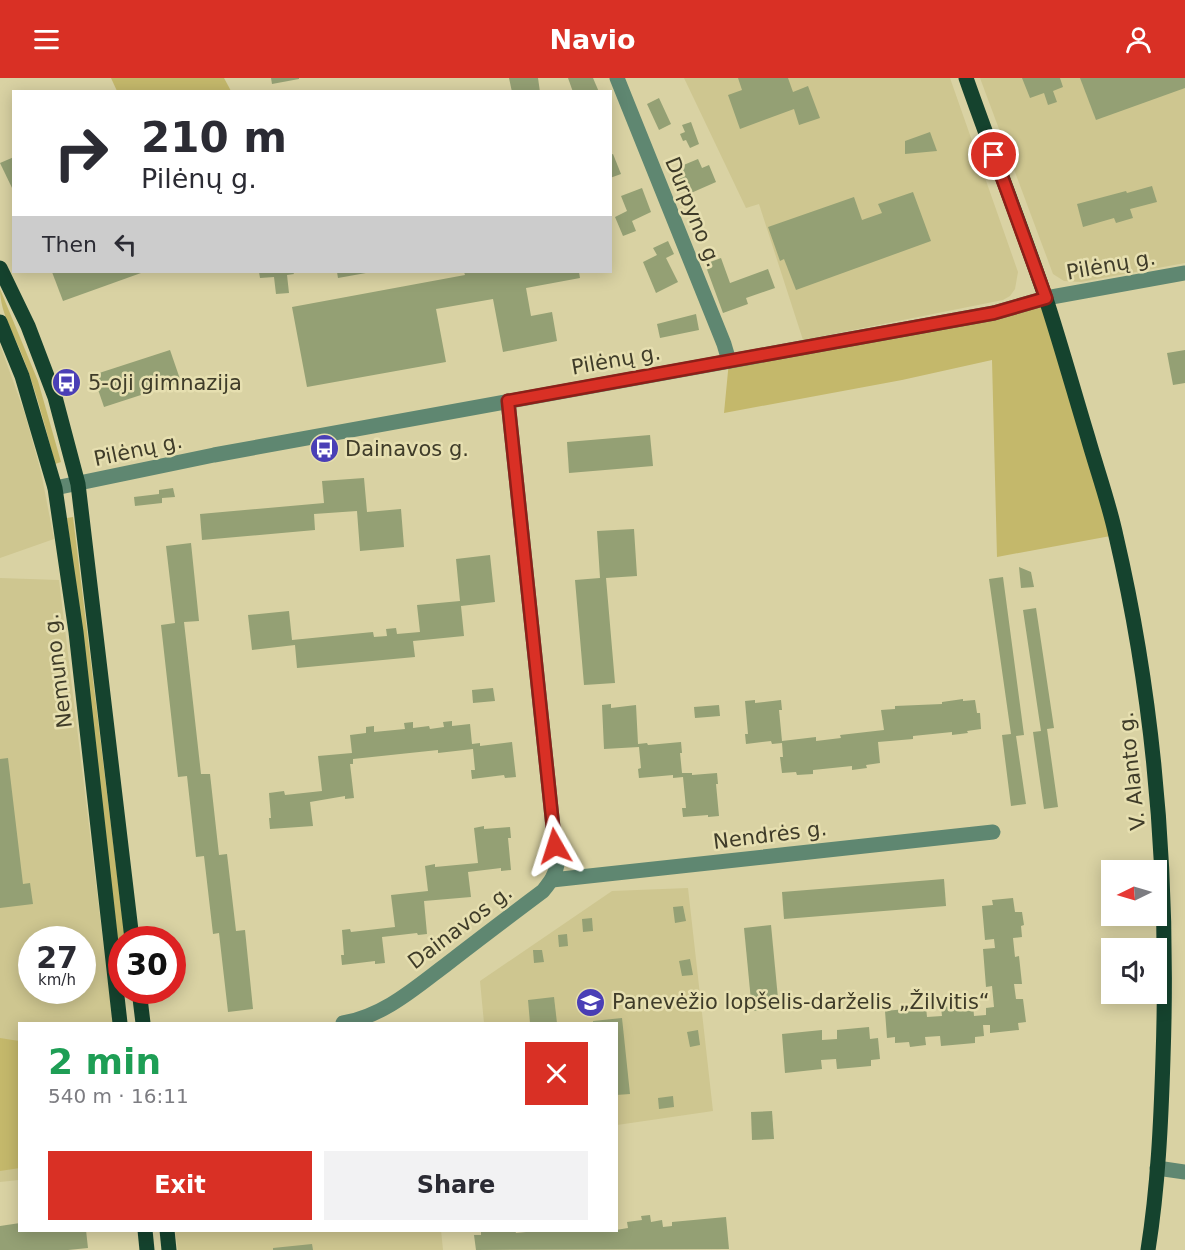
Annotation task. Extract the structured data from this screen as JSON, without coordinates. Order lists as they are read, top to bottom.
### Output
{
  "streets": {
    "main road": ["Nemuno g.", "V. Alanto g."],
    "street": [
      "Durpyno g.",
      "Pilėnų g.",
      "Nendrės g.",
      "Dainavos g."
    ]
  },
  "crossings": [
    ["Durpyno g.", "Pilėnų g."],
    ["Pilėnų g.", "Nemuno g."],
    ["Pilėnų g.", "V. Alanto g."],
    ["Nendrės g.", "Dainavos g."]
  ],
  "places": {
    "bus stop": ["5-oji gimnazija", "Dainavos g."],
    "school or university": ["Panevėžio lopšelis-darželis „Žilvitis“"]
  },
  "north": "left",
  "page": {
    "header": "Navio",
    "turn": ["210 m", "Pilėnų g."],
    "then": "Then",
    "speed": "27 km/h",
    "limit": "30",
    "heading": ["2 min", "540 m · 16:11"],
    "buttons": ["Exit", "Share"]
  }
}
